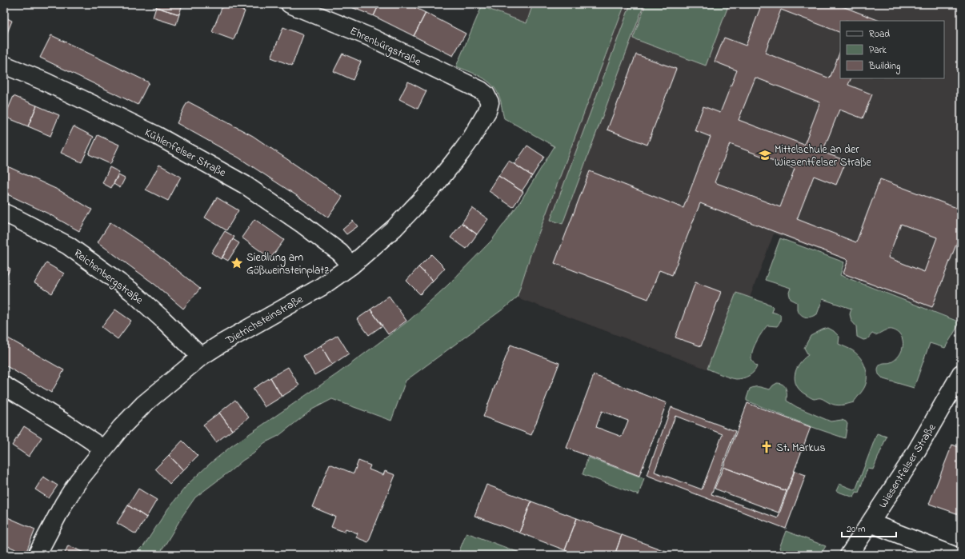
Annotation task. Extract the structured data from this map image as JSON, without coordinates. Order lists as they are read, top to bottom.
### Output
{
  "streets": {
    "street": [
      "Ehrenbürgstraße",
      "Kühlenfelser Straße",
      "Reichenbergstraße",
      "Dietrichsteinstraße",
      "Wiesentfelser Straße"
    ]
  },
  "crossings": [
    ["Ehrenbürgstraße", "Dietrichsteinstraße"],
    ["Kühlenfelser Straße", "Dietrichsteinstraße"],
    ["Reichenbergstraße", "Dietrichsteinstraße"]
  ],
  "places": {
    "school or university": ["Mittelschule an der Wiesentfelser Straße"],
    "place": ["Siedlung am Gößweinsteinplatz"],
    "church": ["St. Markus"]
  },
  "legend": ["Road", "Park", "Building"],
  "scale_bar": "20 m"
}
